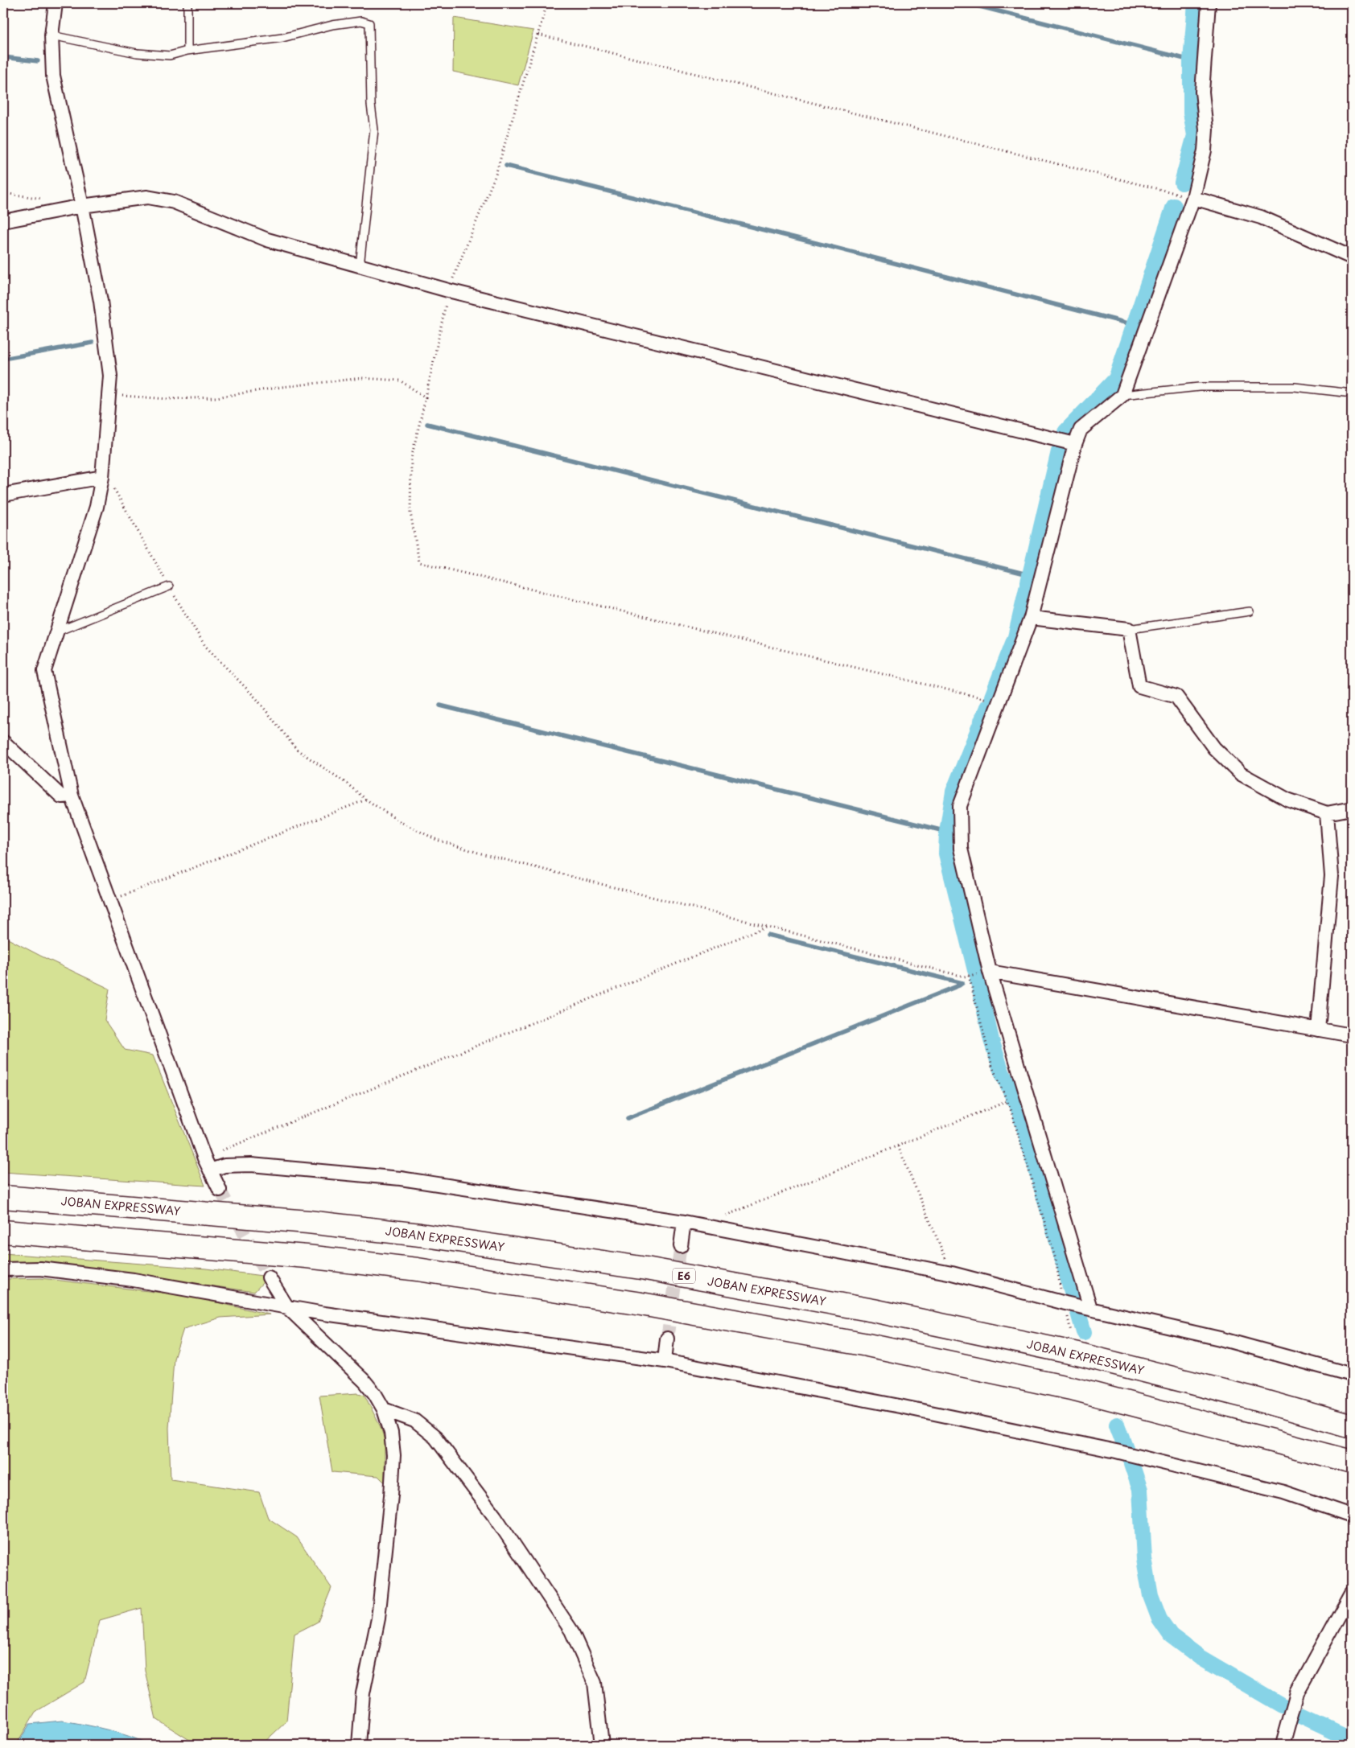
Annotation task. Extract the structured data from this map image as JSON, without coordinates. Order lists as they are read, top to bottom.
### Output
{
  "streets": {
    "highway": ["JOBAN EXPRESSWAY", "E6"]
  }
}
